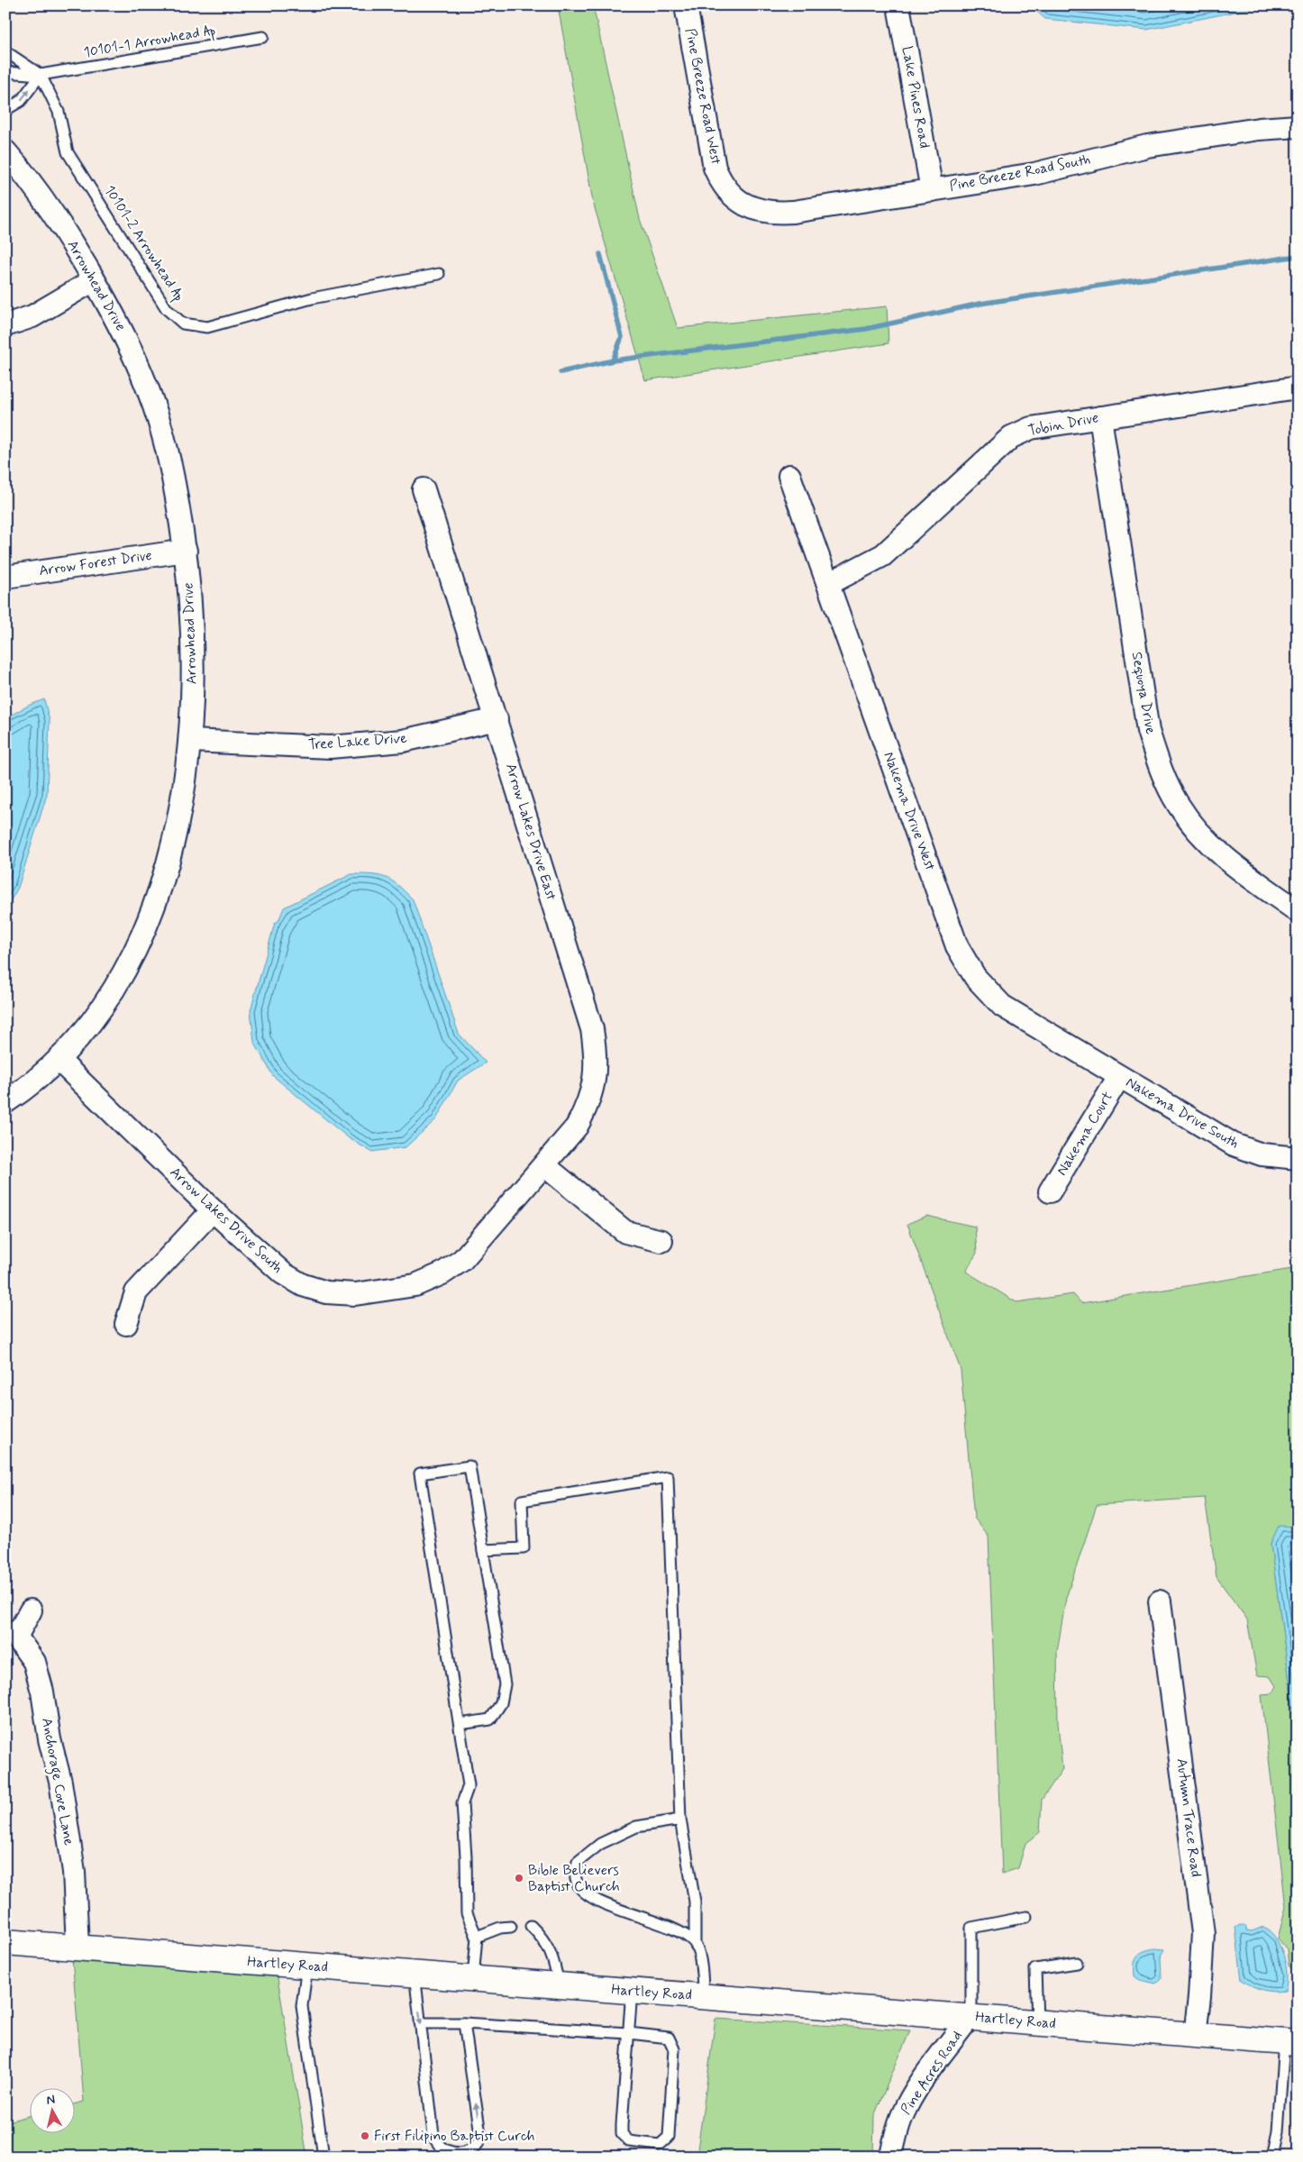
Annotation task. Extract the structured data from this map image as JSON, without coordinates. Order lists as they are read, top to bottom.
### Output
{
  "streets": {
    "street": [
      "Pine Breeze Road West",
      "Lake Pines Road",
      "Pine Breeze Road South",
      "Arrowhead Drive",
      "Tobin Drive",
      "Arrow Forest Drive",
      "Sequoya Drive",
      "Tree Lake Drive",
      "Nakema Drive West",
      "Arrow Lakes Drive East",
      "Nakema Drive South",
      "Nakema Court",
      "Arrow Lakes Drive South",
      "Anchorage Cove Lane",
      "Autumn Trace Road",
      "Hartley Road",
      "Pine Acres Road"
    ],
    "lane": ["10101-1 Arrowhead Ap", "10101-2 Arrowhead Ap"]
  },
  "crossings": [
    ["10101-1 Arrowhead Ap", "10101-2 Arrowhead Ap"],
    ["Pine Breeze Road West", "Pine Breeze Road South"],
    ["Lake Pines Road", "Pine Breeze Road South"],
    ["Arrowhead Drive", "Arrow Forest Drive"],
    ["Arrowhead Drive", "Tree Lake Drive"],
    ["Arrowhead Drive", "Arrow Lakes Drive South"],
    ["Tobin Drive", "Sequoya Drive"],
    ["Tobin Drive", "Nakema Drive West"],
    ["Tree Lake Drive", "Arrow Lakes Drive East"],
    ["Nakema Drive West", "Nakema Drive South"],
    ["Nakema Drive West", "Nakema Court"],
    ["Arrow Lakes Drive East", "Arrow Lakes Drive South"],
    ["Nakema Drive South", "Nakema Court"],
    ["Anchorage Cove Lane", "Hartley Road"],
    ["Autumn Trace Road", "Hartley Road"],
    ["Hartley Road", "Pine Acres Road"]
  ],
  "places": ["Bible Believers Baptist Church", "First Filipino Baptist Curch"],
  "north": "top"
}
